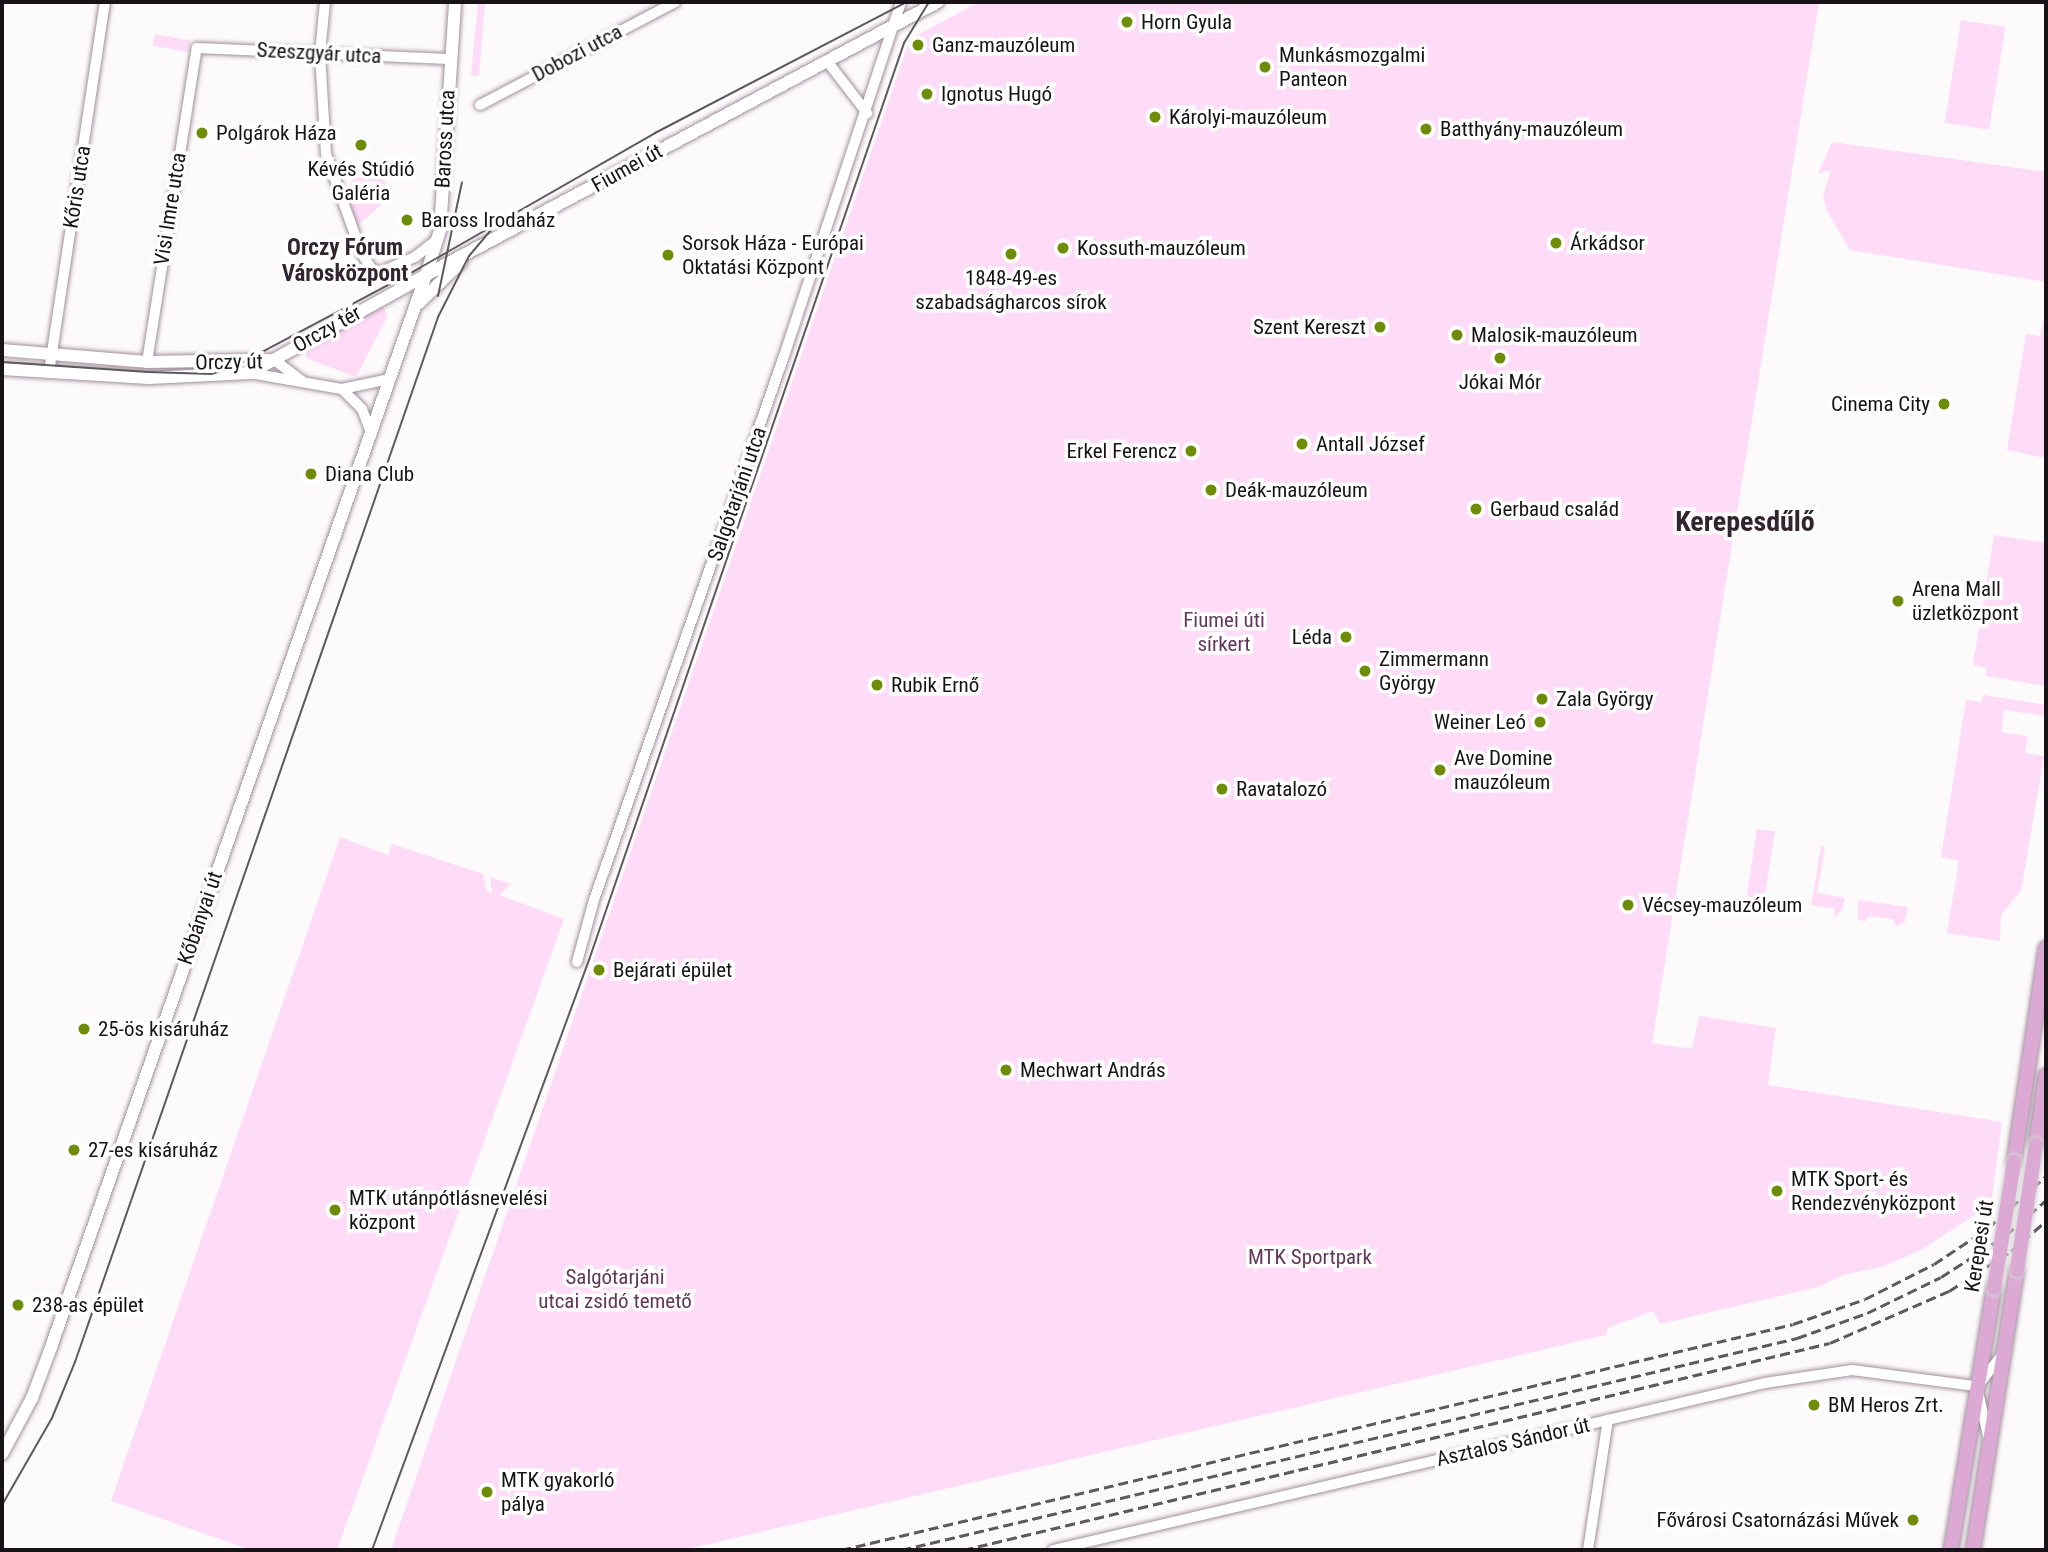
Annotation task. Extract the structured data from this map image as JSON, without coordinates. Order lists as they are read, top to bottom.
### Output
{
  "streets": {
    "main road": [
      "Baross utca",
      "Fiumei út",
      "Orczy tér",
      "Orczy út",
      "Kőbányai út",
      "Kerepesi út"
    ],
    "street": [
      "Szeszgyár utca",
      "Dobozi utca",
      "Kőris utca",
      "Visi Imre utca",
      "Salgótarjáni utca",
      "Asztalos Sándor út"
    ]
  },
  "crossings": [
    ["Szeszgyár utca", "Baross utca"],
    ["Szeszgyár utca", "Visi Imre utca"],
    ["Baross utca", "Fiumei út"],
    ["Baross utca", "Orczy tér"],
    ["Fiumei út", "Orczy tér"],
    ["Fiumei út", "Salgótarjáni utca"],
    ["Kőris utca", "Orczy út"],
    ["Visi Imre utca", "Orczy út"],
    ["Orczy tér", "Orczy út"],
    ["Orczy tér", "Kőbányai út"],
    ["Kerepesi út", "Asztalos Sándor út"]
  ],
  "districts": ["Orczy Fórum Városközpont", "Kerepesdűlő"],
  "parks": ["Fiumei úti sírkert", "MTK Sportpark", "Salgótarjáni utcai zsidó temető"],
  "places": [
    "Horn Gyula",
    "Ganz-mauzóleum",
    "Munkásmozgalmi Panteon",
    "Ignotus Hugó",
    "Károlyi-mauzóleum",
    "Batthyány-mauzóleum",
    "Polgárok Háza",
    "Kévés Stúdió Galéria",
    "Baross Irodaház",
    "Árkádsor",
    "Kossuth-mauzóleum",
    "1848-49-es szabadságharcos sírok",
    "Sorsok Háza - Európai Oktatási Központ",
    "Szent Kereszt",
    "Malosik-mauzóleum",
    "Jókai Mór",
    "Cinema City",
    "Antall József",
    "Erkel Ferencz",
    "Diana Club",
    "Deák-mauzóleum",
    "Gerbaud család",
    "Arena Mall üzletközpont",
    "Léda",
    "Zimmermann György",
    "Rubik Ernő",
    "Zala György",
    "Weiner Leó",
    "Ave Domine mauzóleum",
    "Ravatalozó",
    "Vécsey-mauzóleum",
    "Bejárati épület",
    "25-ös kisáruház",
    "Mechwart András",
    "27-es kisáruház",
    "MTK Sport- és Rendezvényközpont",
    "MTK utánpótlásnevelési központ",
    "238-as épület",
    "BM Heros Zrt.",
    "MTK gyakorló pálya",
    "Fővárosi Csatornázási Művek"
  ]
}
